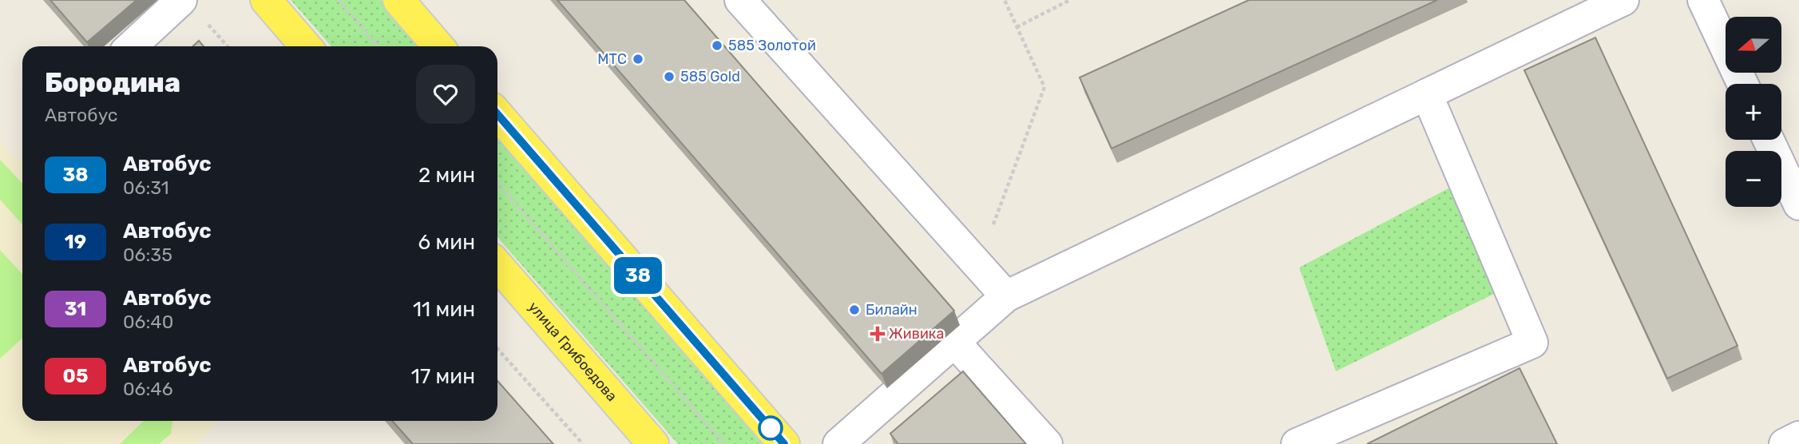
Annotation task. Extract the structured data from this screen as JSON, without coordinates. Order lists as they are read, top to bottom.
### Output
{
  "streets": {
    "main road": ["улица Грибоедова"]
  },
  "places": {
    "other": [
      "585 Золотой",
      "МТС",
      "585 Gold",
      "Билайн"
    ],
    "health": ["Живика"]
  },
  "lines": ["bus line 38"],
  "north": "left",
  "page": {
    "on_map": "38",
    "map_buttons": ["+", "−"],
    "heading": ["Бородина", "Автобус"],
    "list": [
      {
        "mark": "38",
        "name": "Автобус",
        "note": "06:31",
        "value": "2 мин"
      },
      {
        "mark": "19",
        "name": "Автобус",
        "note": "06:35",
        "value": "6 мин"
      },
      {
        "mark": "31",
        "name": "Автобус",
        "note": "06:40",
        "value": "11 мин"
      },
      {
        "mark": "05",
        "name": "Автобус",
        "note": "06:46",
        "value": "17 мин"
      }
    ]
  }
}
